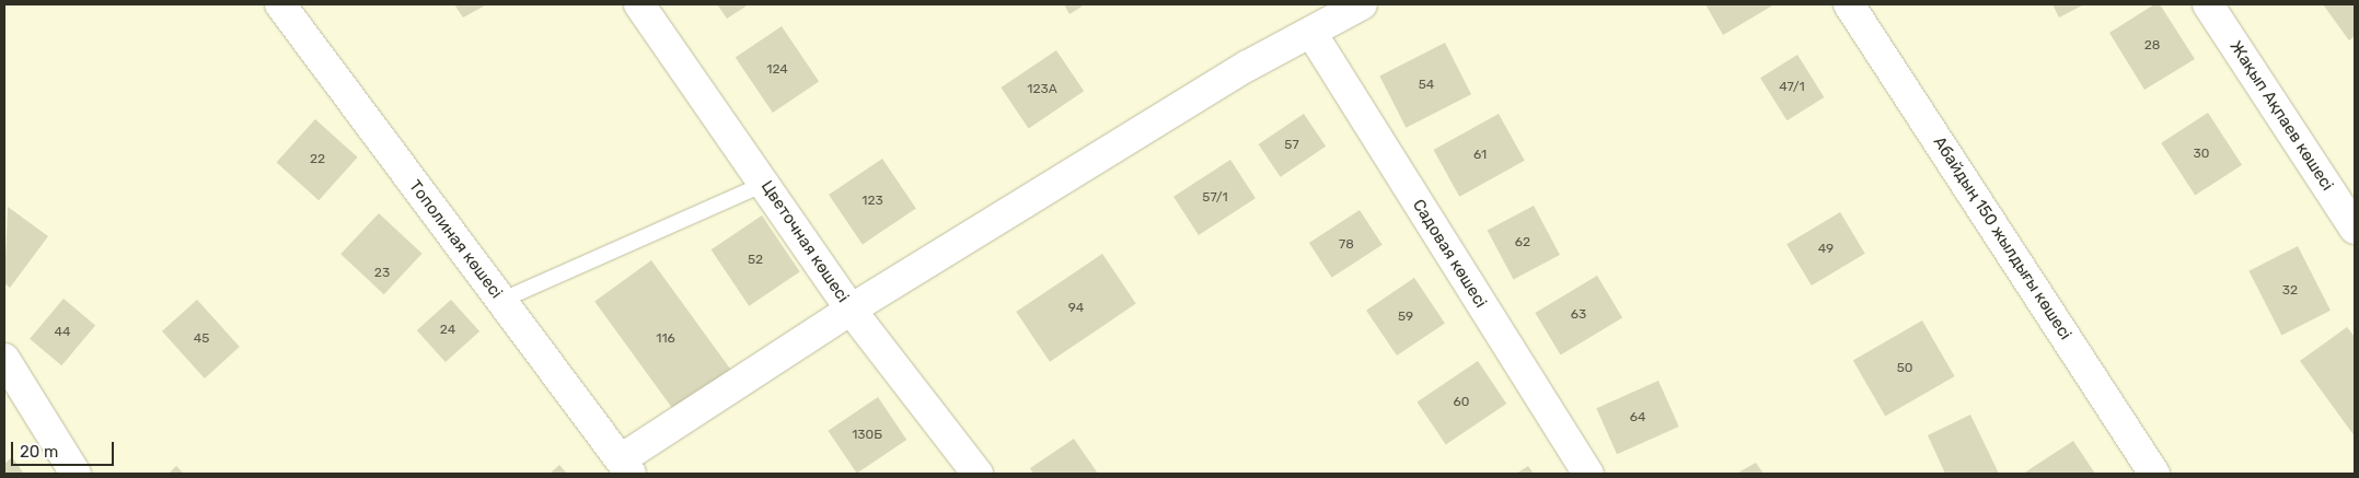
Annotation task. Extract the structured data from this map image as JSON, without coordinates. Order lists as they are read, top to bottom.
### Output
{
  "streets": {
    "street": [
      "Жақып Ақпаев көшесі",
      "Абайдың 150 жылдығы көшесі",
      "Тополиная көшесі",
      "Цветочная көшесі",
      "Садовая көшесі"
    ]
  },
  "house_numbers": [
    "28",
    "124",
    "54",
    "47/1",
    "123А",
    "57",
    "30",
    "61",
    "22",
    "57/1",
    "123",
    "62",
    "78",
    "49",
    "52",
    "23",
    "32",
    "94",
    "63",
    "59",
    "24",
    "44",
    "45",
    "116",
    "50",
    "60",
    "64",
    "130Б"
  ],
  "scale_bar": "20 m"
}
